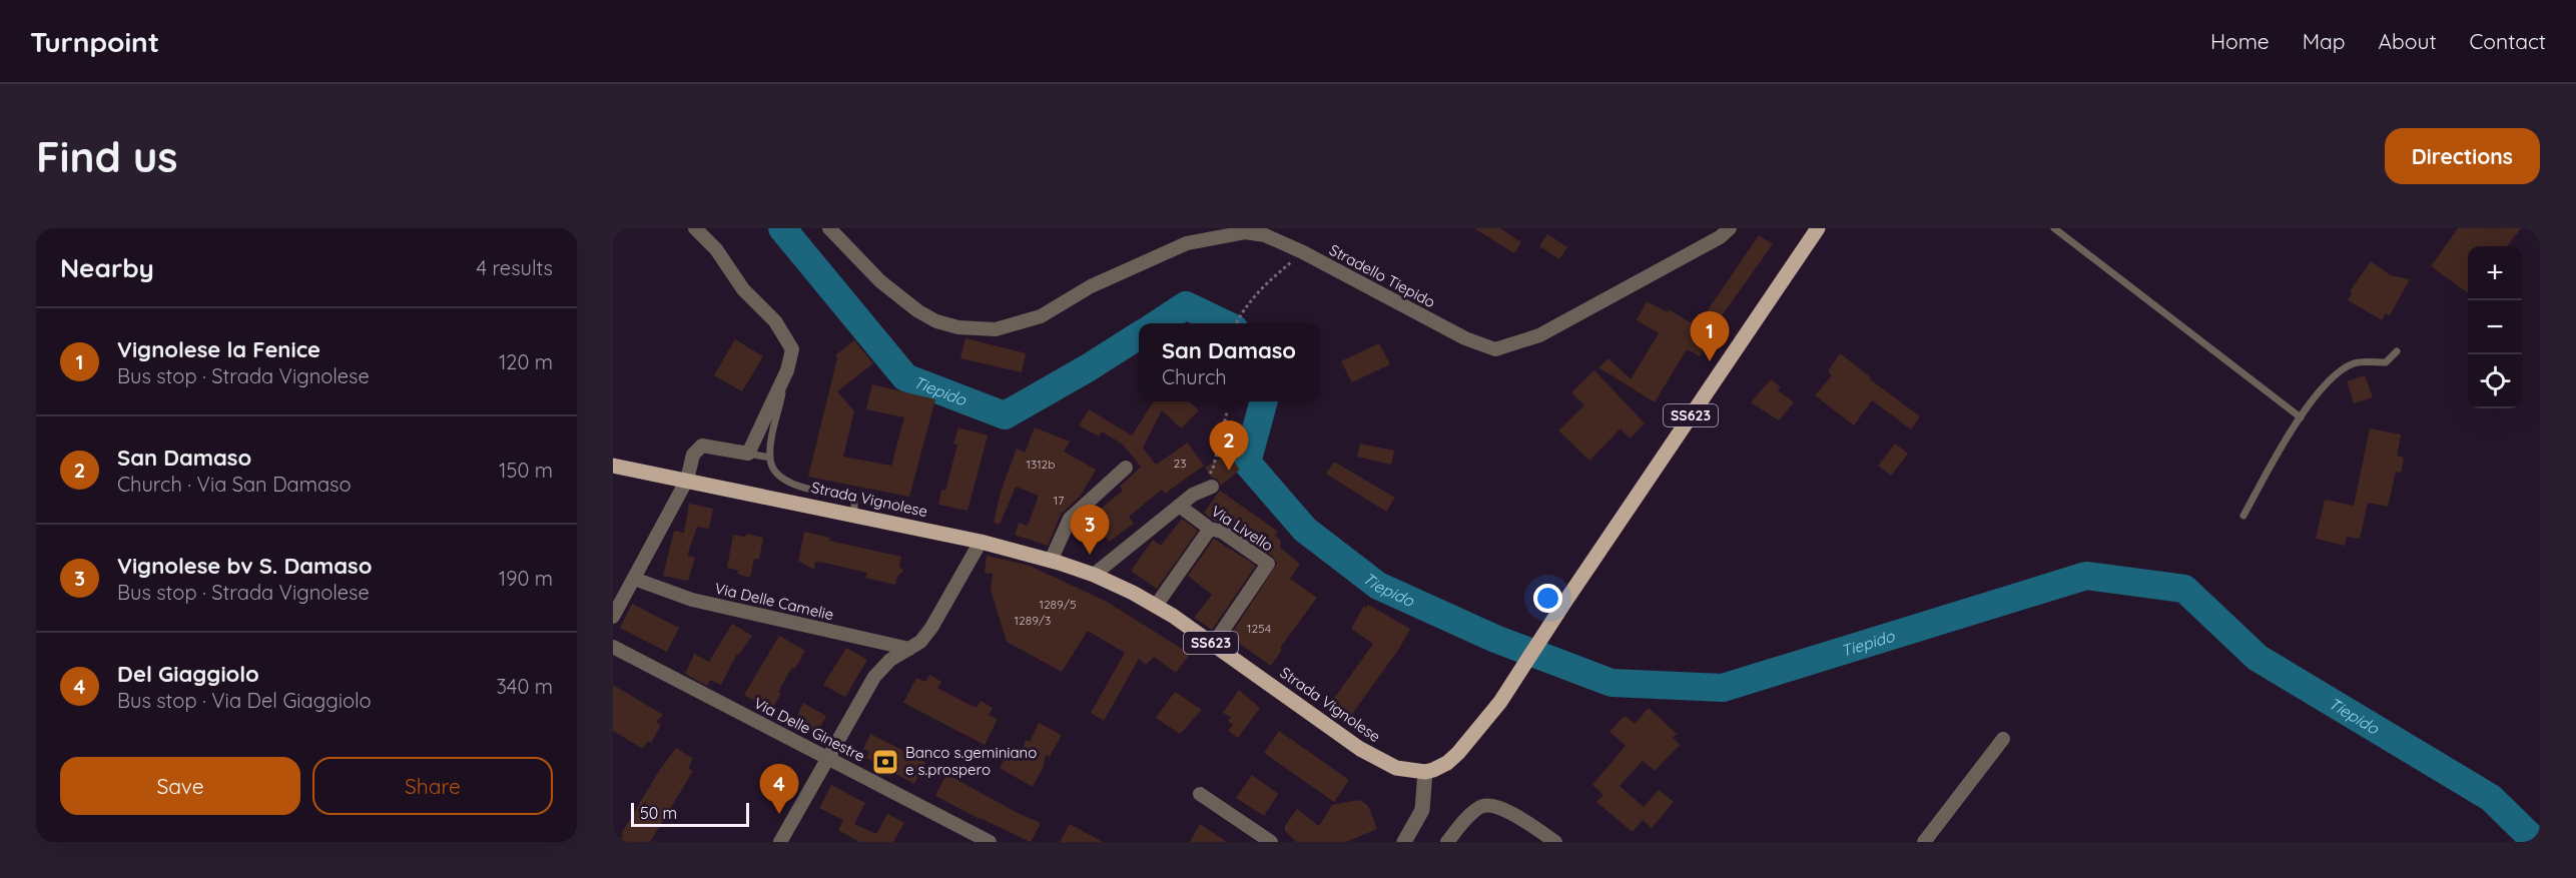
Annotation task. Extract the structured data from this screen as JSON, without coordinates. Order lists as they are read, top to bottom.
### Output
{
  "streets": {
    "main road": ["SS623", "Strada Vignolese"],
    "street": [
      "Stradello Tiepido",
      "Via Livello",
      "Via Delle Camelie",
      "Via Delle Ginestre"
    ]
  },
  "crossings": [
    ["SS623", "Strada Vignolese"],
    ["Strada Vignolese", "Via Livello"]
  ],
  "water": ["Tiepido"],
  "places": {
    "bank": ["Banco s.geminiano e s.prospero"]
  },
  "house_numbers": [
    "23",
    "1312b",
    "17",
    "1289/5",
    "1289/3",
    "1254"
  ],
  "scale_bar": "50 m",
  "page": {
    "header": "Turnpoint",
    "nav": [
      "Home",
      "Map",
      "About",
      "Contact"
    ],
    "buttons": [
      "Directions",
      ["Save", "Share"]
    ],
    "title": "Find us",
    "heading": ["Nearby", "4 results"],
    "map_buttons": ["+", "−"],
    "list": [
      {
        "mark": "1",
        "name": "Vignolese la Fenice",
        "note": "Bus stop · Strada Vignolese",
        "value": "120 m"
      },
      {
        "mark": "2",
        "name": "San Damaso",
        "note": "Church · Via San Damaso",
        "value": "150 m"
      },
      {
        "mark": "3",
        "name": "Vignolese bv S. Damaso",
        "note": "Bus stop · Strada Vignolese",
        "value": "190 m"
      },
      {
        "mark": "4",
        "name": "Del Giaggiolo",
        "note": "Bus stop · Via Del Giaggiolo",
        "value": "340 m"
      }
    ],
    "pins": [
      "1",
      "2",
      "3",
      "4"
    ],
    "popup": ["San Damaso", "Church"],
    "scale": "50 m"
  }
}
